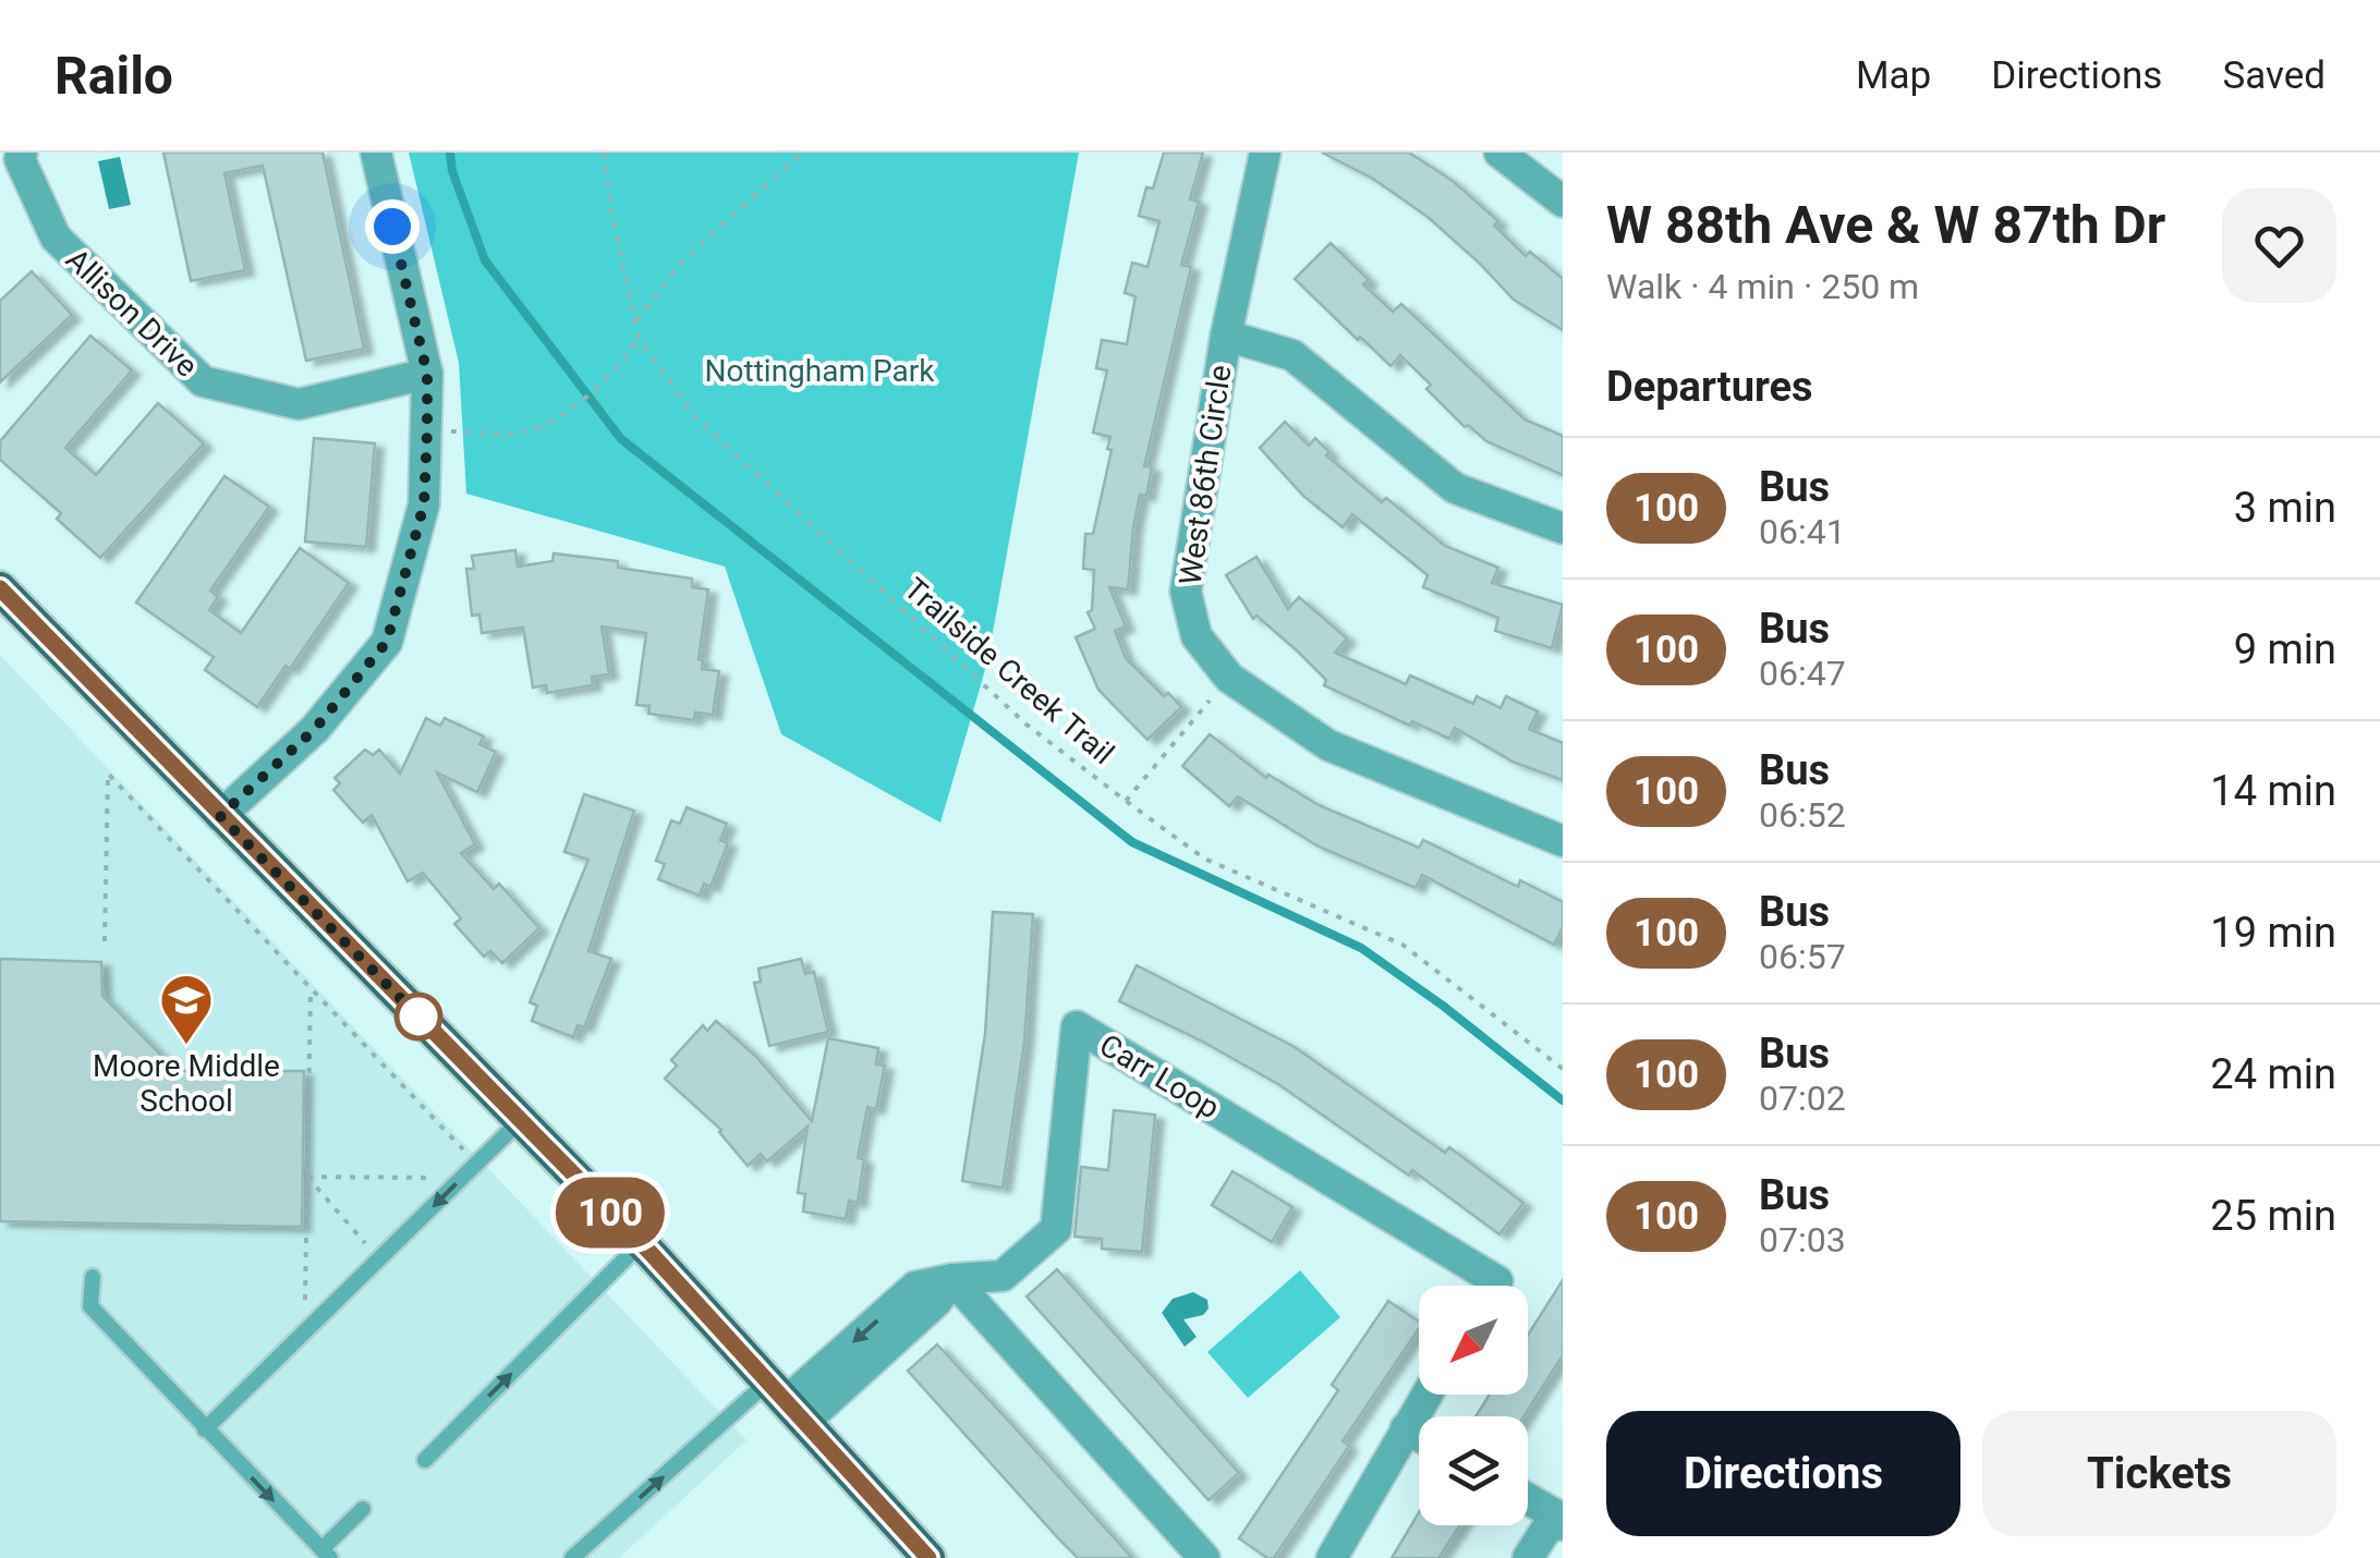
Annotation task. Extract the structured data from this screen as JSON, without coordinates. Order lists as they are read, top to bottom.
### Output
{
  "streets": {
    "street": ["Allison Drive", "West 86th Circle", "Carr Loop"],
    "path": ["Trailside Creek Trail"]
  },
  "parks": ["Nottingham Park"],
  "places": {
    "school or university": ["Moore Middle School"]
  },
  "lines": ["bus line 100"],
  "north": "bottom left",
  "page": {
    "header": "Railo",
    "nav": ["Map", "Directions", "Saved"],
    "on_map": "100",
    "heading": [
      ["W 88th Ave & W 87th Dr", "Walk · 4 min · 250 m"],
      "Departures"
    ],
    "list": [
      {
        "mark": "100",
        "name": "Bus",
        "note": "06:41",
        "value": "3 min"
      },
      {
        "mark": "100",
        "name": "Bus",
        "note": "06:47",
        "value": "9 min"
      },
      {
        "mark": "100",
        "name": "Bus",
        "note": "06:52",
        "value": "14 min"
      },
      {
        "mark": "100",
        "name": "Bus",
        "note": "06:57",
        "value": "19 min"
      },
      {
        "mark": "100",
        "name": "Bus",
        "note": "07:02",
        "value": "24 min"
      },
      {
        "mark": "100",
        "name": "Bus",
        "note": "07:03",
        "value": "25 min"
      }
    ],
    "buttons": ["Directions", "Tickets"]
  }
}
